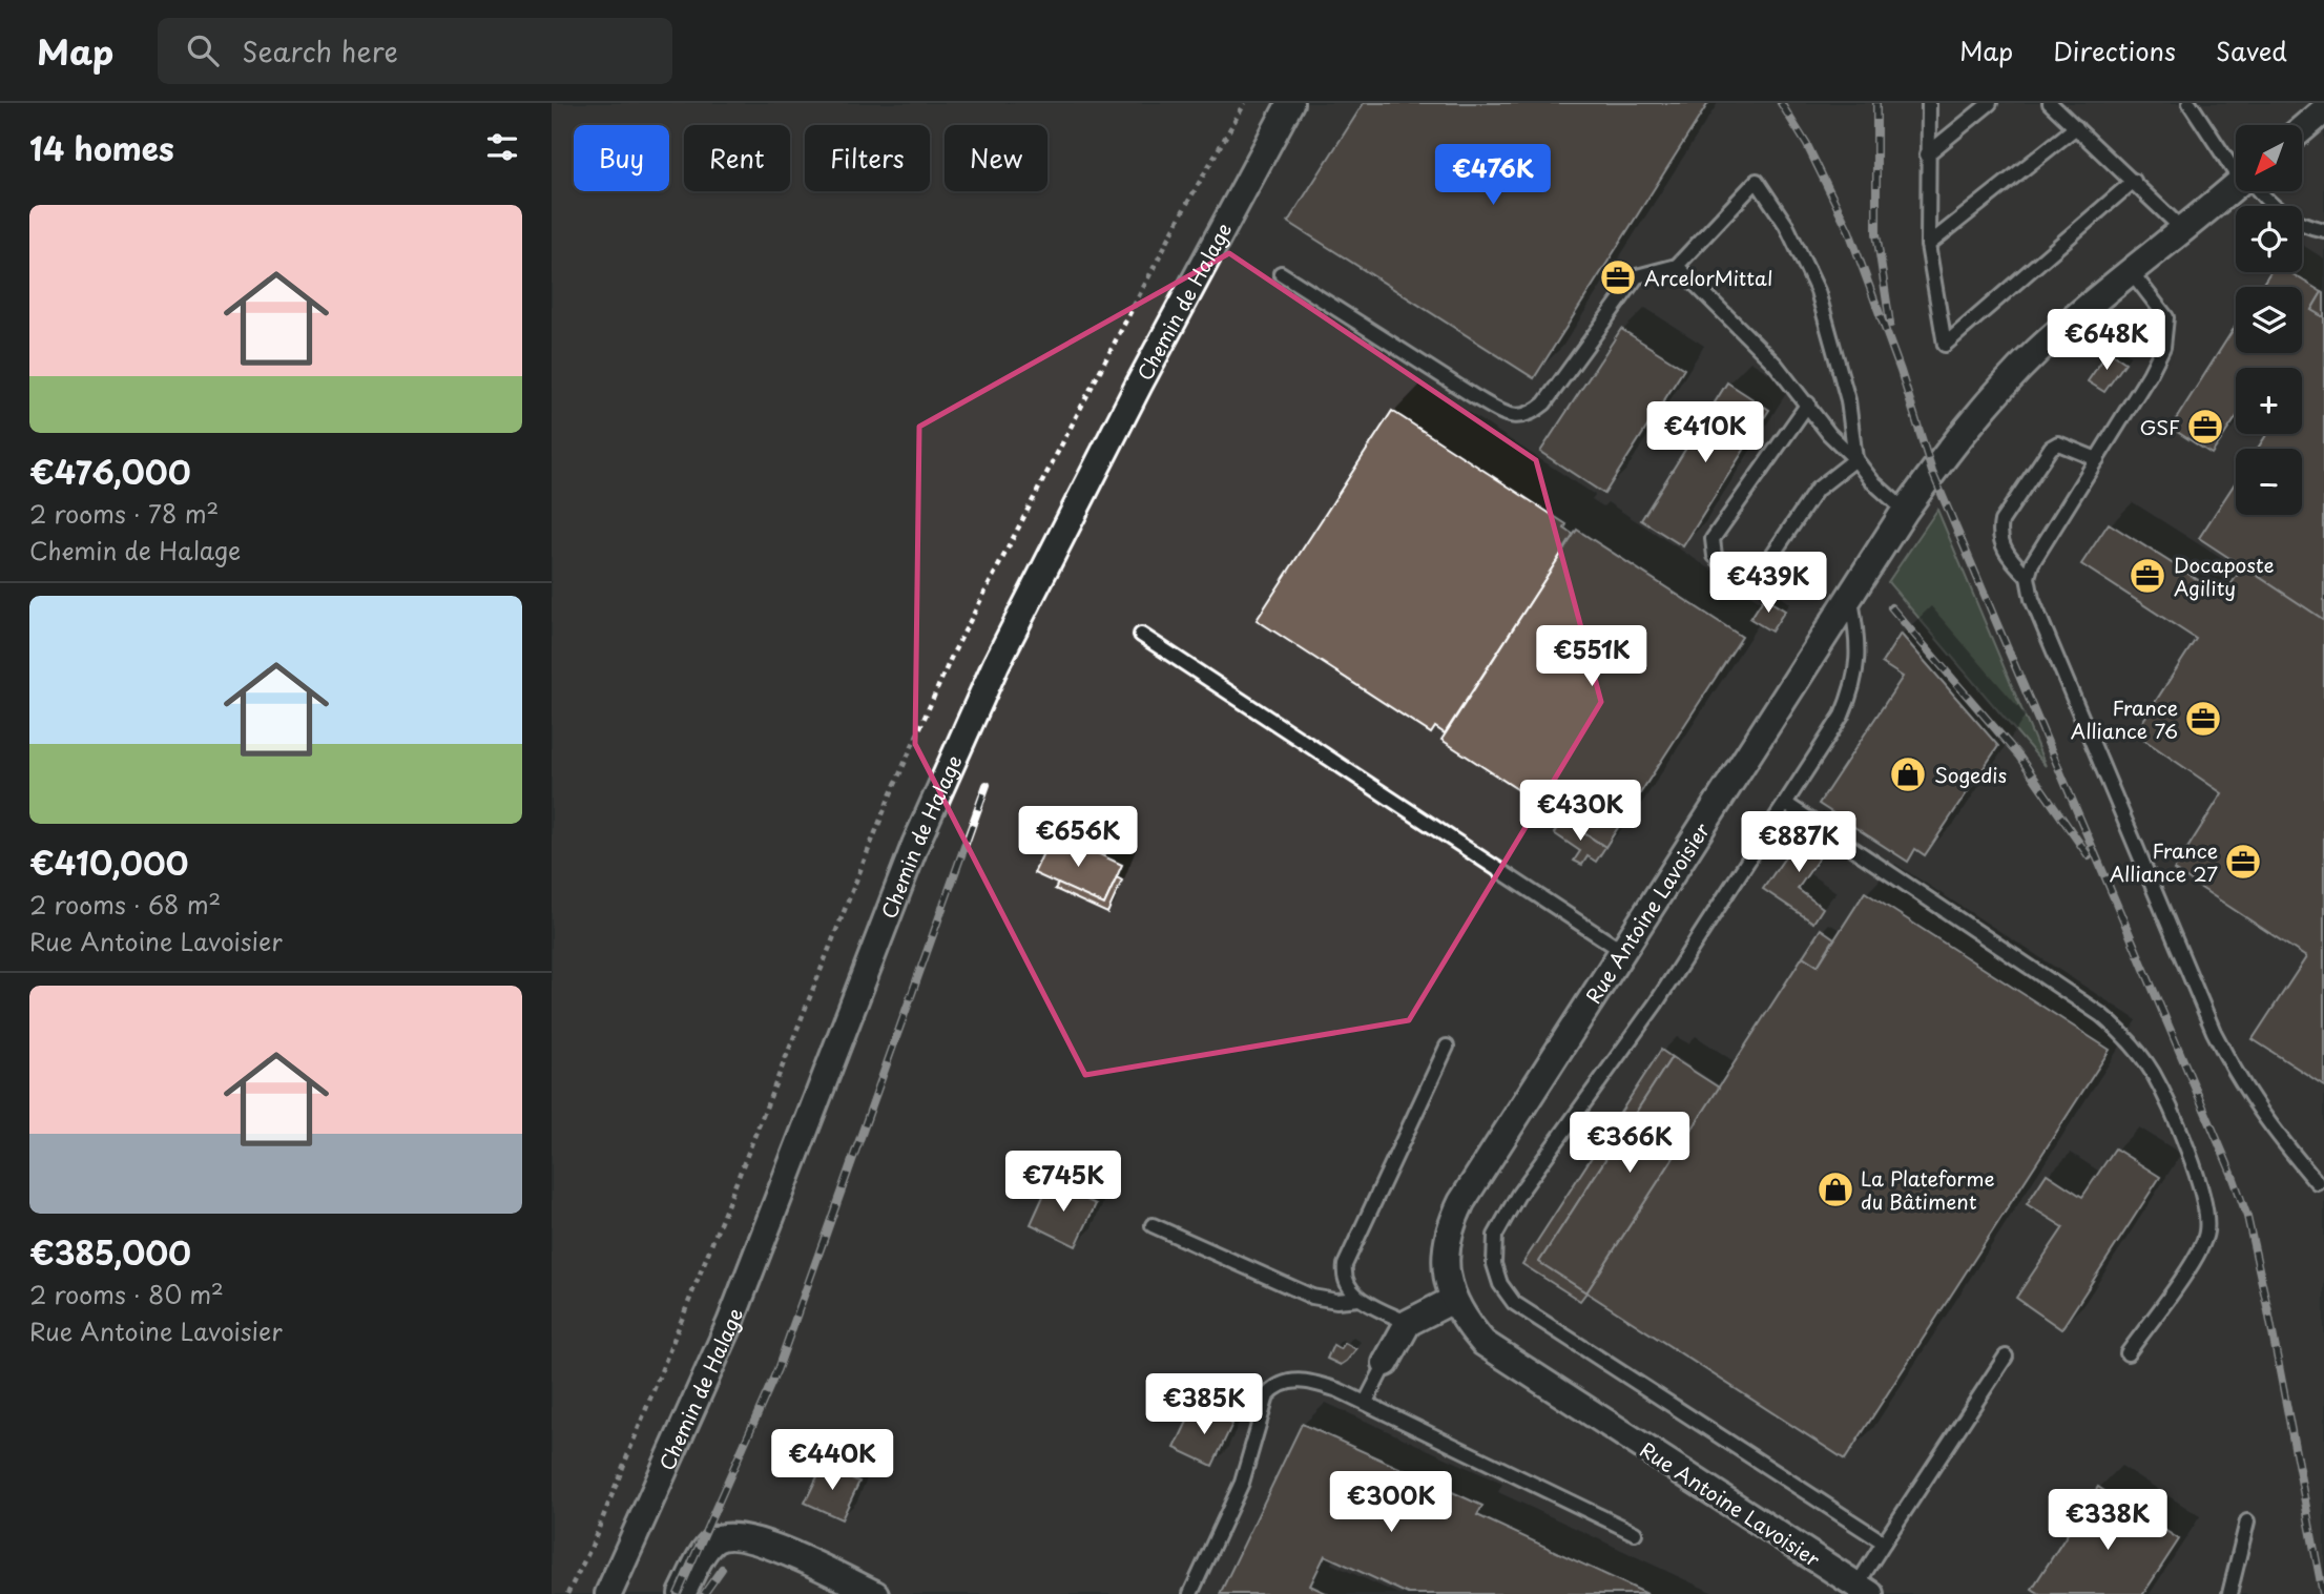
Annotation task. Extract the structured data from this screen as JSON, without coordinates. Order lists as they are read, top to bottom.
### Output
{
  "streets": {
    "street": ["Chemin de Halage", "Rue Antoine Lavoisier"]
  },
  "places": {
    "office": [
      "ArcelorMittal",
      "GSF",
      "Docaposte Agility",
      "France Alliance 76",
      "France Alliance 27"
    ],
    "shop": ["Sogedis", "La Plateforme du Bâtiment"]
  },
  "north": "bottom left",
  "page": {
    "header": "Map",
    "search": "Search here",
    "nav": ["Map", "Directions", "Saved"],
    "heading": "14 homes",
    "map_buttons": ["+", "−"],
    "chip": [
      "Buy",
      "Rent",
      "Filters",
      "New"
    ],
    "price": [
      "€476K",
      "€648K",
      "€410K",
      "€439K",
      "€551K",
      "€430K",
      "€656K",
      "€887K",
      "€366K",
      "€745K",
      "€385K",
      "€440K",
      "€300K",
      "€338K"
    ],
    "list": [
      {
        "name": "€476,000",
        "note": "2 rooms · 78 m² · Chemin de Halage"
      },
      {
        "name": "€410,000",
        "note": "2 rooms · 68 m² · Rue Antoine Lavoisier"
      },
      {
        "name": "€385,000",
        "note": "2 rooms · 80 m² · Rue Antoine Lavoisier"
      }
    ]
  }
}
